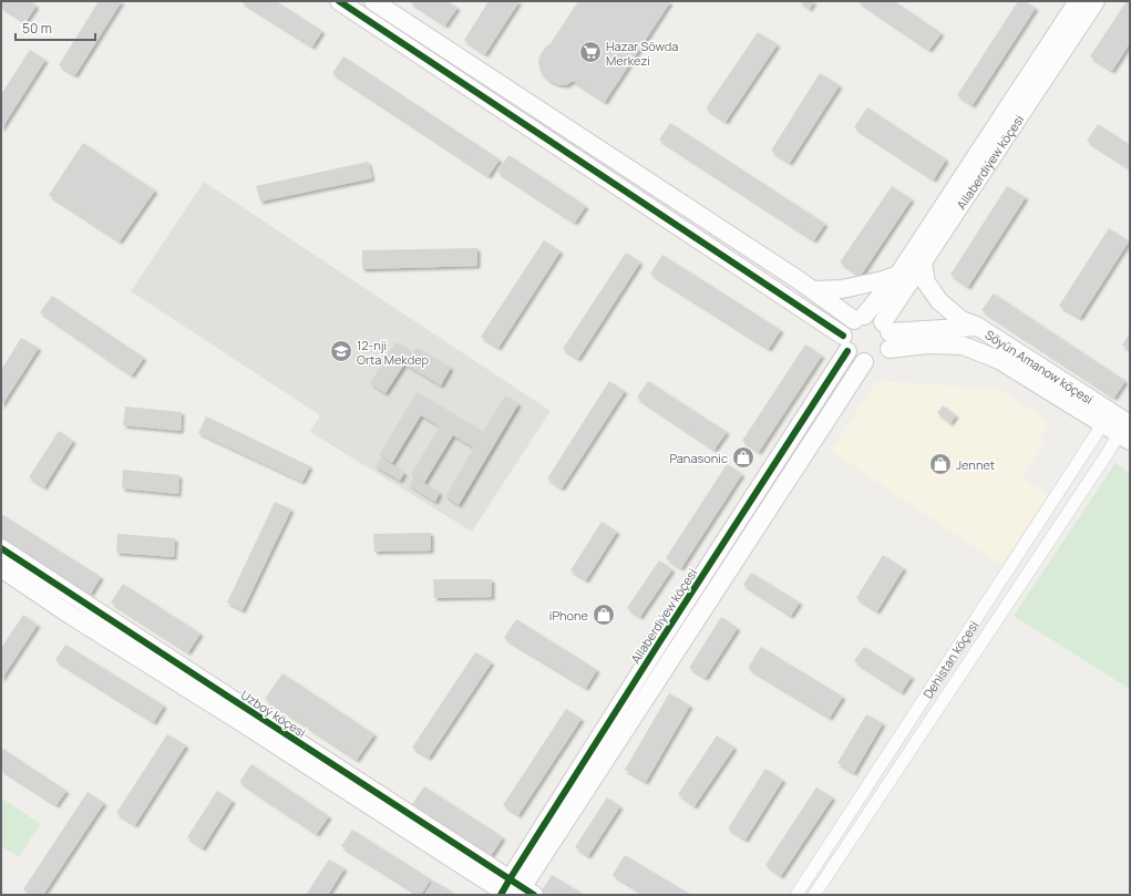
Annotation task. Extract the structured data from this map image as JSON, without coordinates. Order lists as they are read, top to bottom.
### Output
{
  "streets": {
    "street": [
      "Allaberdiýew köçesi",
      "Söyün Amanow köçesi",
      "Dehistan köçesi",
      "Uzboý köçesi"
    ]
  },
  "crossings": [
    ["Allaberdiýew köçesi", "Söyün Amanow köçesi"],
    ["Allaberdiýew köçesi", "Uzboý köçesi"],
    ["Söyün Amanow köçesi", "Dehistan köçesi"]
  ],
  "places": {
    "supermarket": ["Hazar Söwda Merkezi"],
    "school or university": ["12-nji Orta Mekdep"],
    "shop": ["Panasonic", "Jennet", "iPhone"]
  },
  "scale_bar": "50 m"
}
